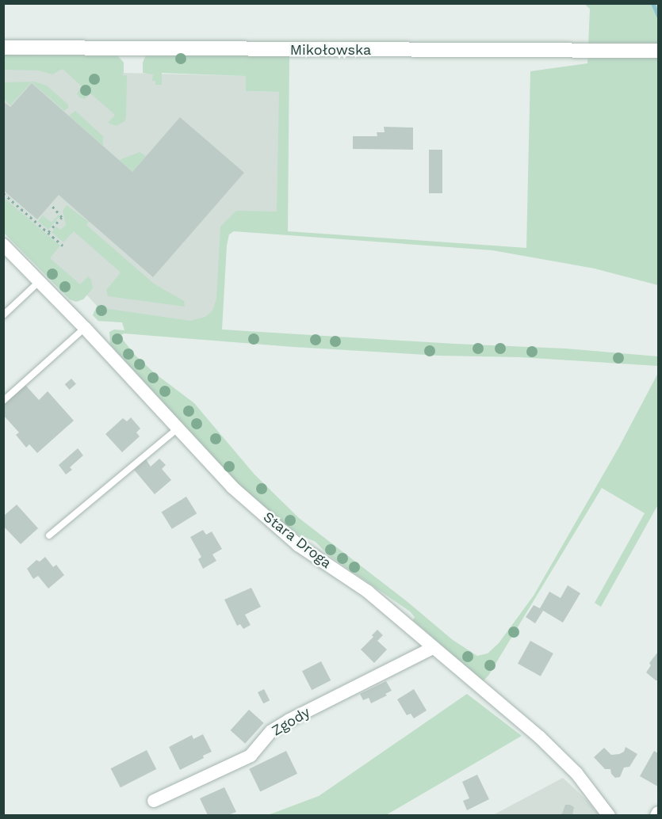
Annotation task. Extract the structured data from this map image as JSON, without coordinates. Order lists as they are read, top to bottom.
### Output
{
  "streets": {
    "street": ["Mikołowska", "Stara Droga", "Zgody"]
  },
  "crossings": [
    ["Stara Droga", "Zgody"]
  ]
}
